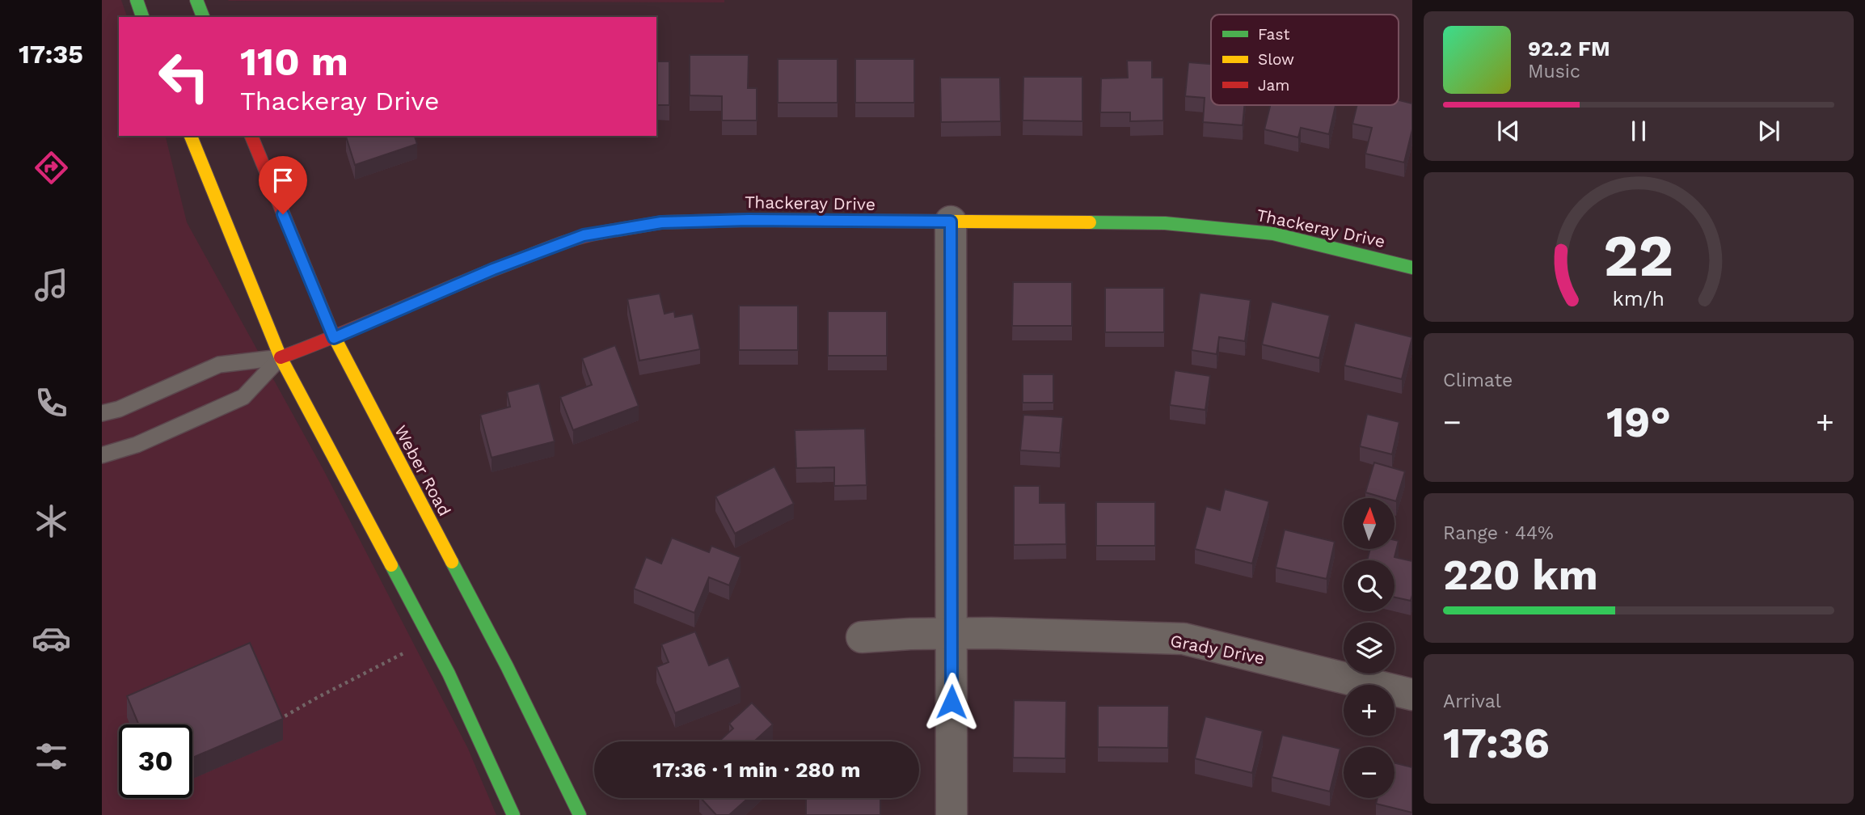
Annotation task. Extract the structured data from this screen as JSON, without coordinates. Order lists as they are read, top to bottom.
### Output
{
  "streets": {
    "main road": ["Thackeray Drive", "Weber Road"],
    "street": ["Grady Drive"]
  },
  "crossings": [
    ["Thackeray Drive", "Weber Road"]
  ],
  "legend": ["Fast", "Slow", "Jam"],
  "north": "top",
  "page": {
    "tabs": "17:35",
    "turn": ["110 m", "Thackeray Drive"],
    "song": ["92.2 FM", "Music"],
    "tile": [
      "Climate",
      ["Range · 44%", "220 km"],
      ["Arrival", "17:36"]
    ],
    "heat": ["−", "19°", "+"],
    "map_buttons": ["+", "−"],
    "limit": "30",
    "trip": "17:36 · 1 min · 280 m",
    "gauge": ["22", "km/h"]
  }
}
